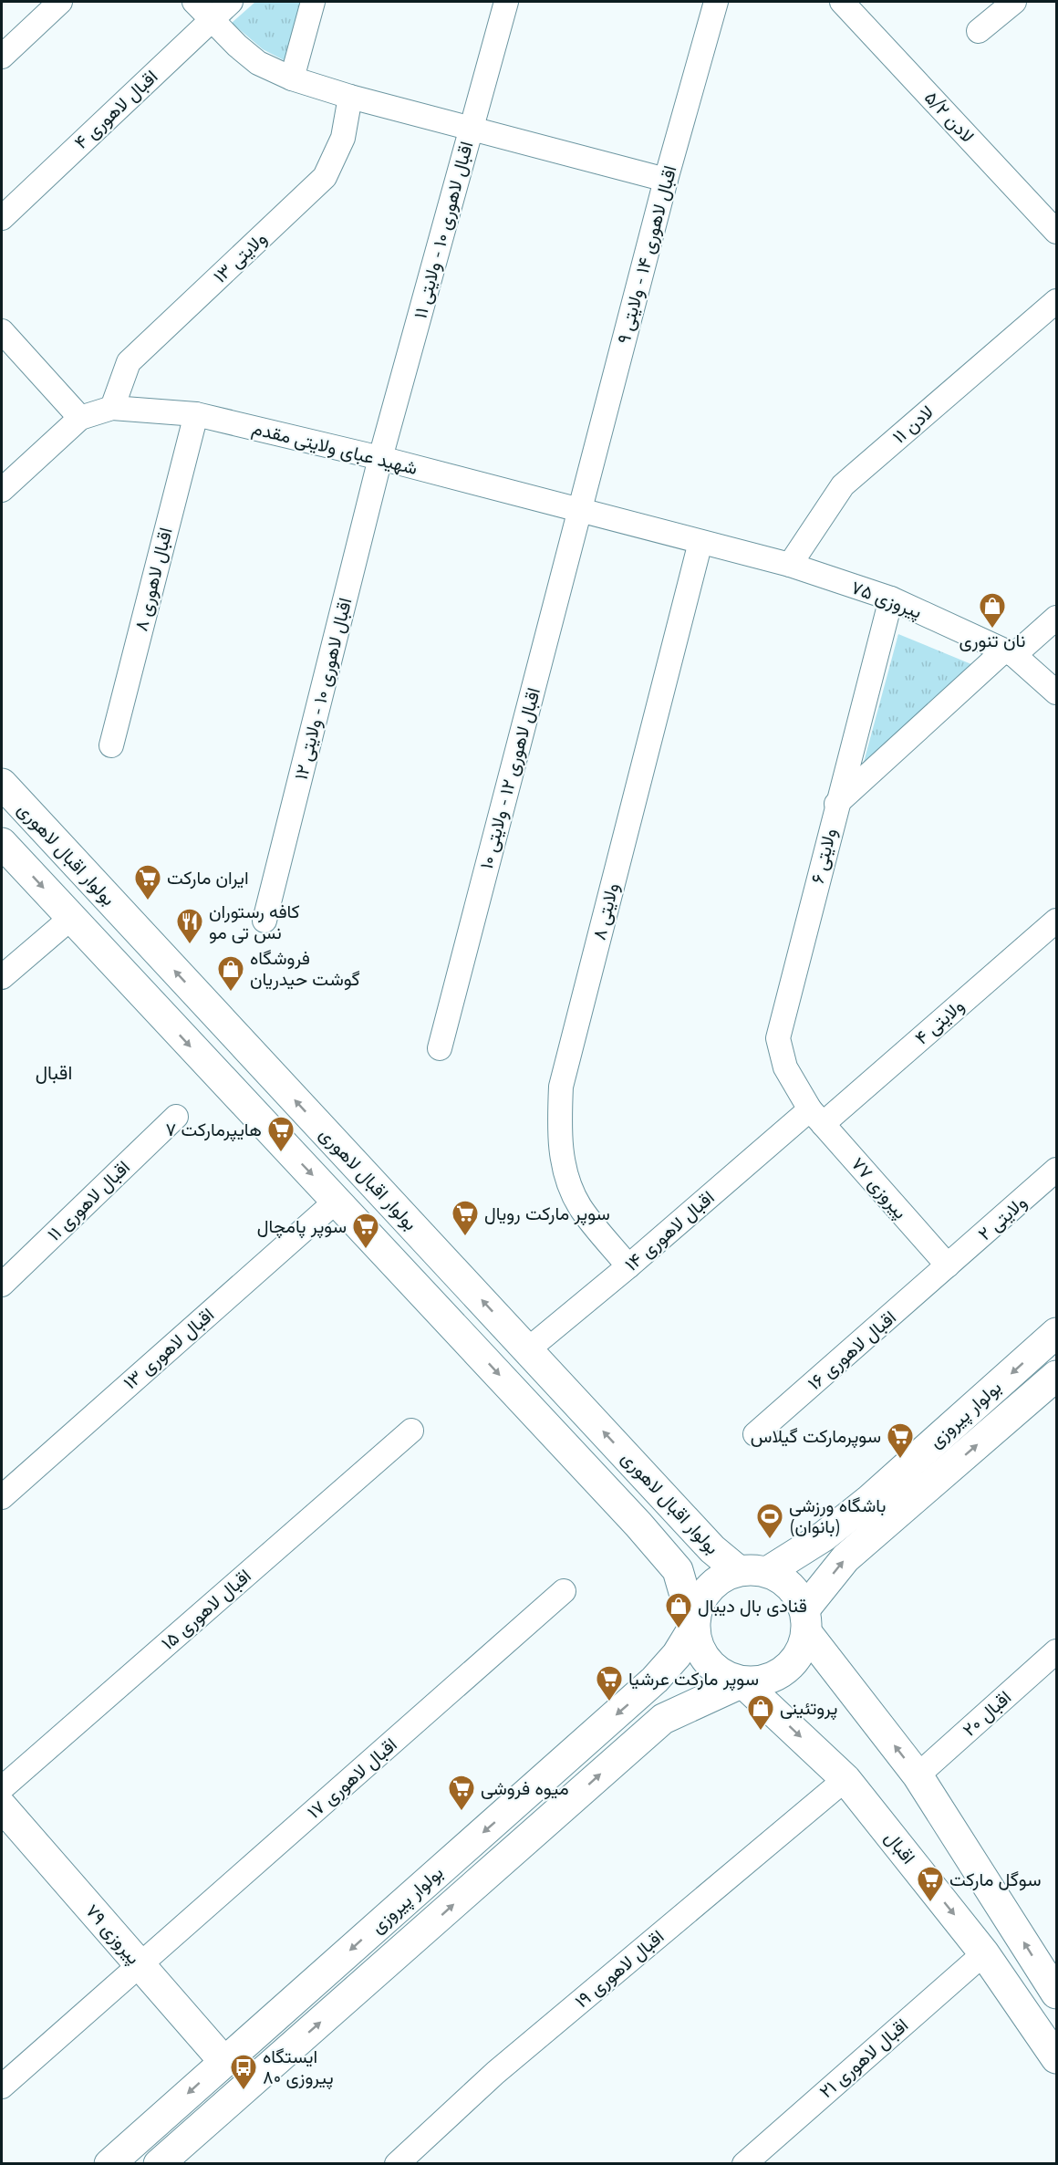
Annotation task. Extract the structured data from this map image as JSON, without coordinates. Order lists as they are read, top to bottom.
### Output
{
  "streets": {
    "main road": [
      "بولوار اقبال لاهوری",
      "بولوار پیروزی",
      "اقبال",
      "پیروزی ۷۹"
    ],
    "street": [
      "اقبال لاهوری ۴",
      "لادن ۵/۲",
      "اقبال لاهوری ۱۰ - ولایتی ۱۱",
      "اقبال لاهوری ۱۴ - ولایتی ۹",
      "ولایتی ۱۳",
      "لادن ۱۱",
      "شهید عبای ولایتی مقدم",
      "اقبال لاهوری ۸",
      "پیروزی ۷۵",
      "اقبال لاهوری ۱۰ - ولایتی ۱۲",
      "اقبال لاهوری ۱۲ - ولایتی ۱۰",
      "ولایتی ۶",
      "ولایتی ۸",
      "ولایتی ۴",
      "پیروزی ۷۷",
      "اقبال لاهوری ۱۱",
      "ولایتی ۲",
      "اقبال لاهوری ۱۴",
      "اقبال لاهوری ۱۳",
      "اقبال لاهوری ۱۶",
      "اقبال لاهوری ۱۵",
      "اقبال ۲۰",
      "اقبال لاهوری ۱۷",
      "اقبال لاهوری ۱۹",
      "اقبال لاهوری ۲۱"
    ]
  },
  "crossings": [
    ["اقبال لاهوری ۱۰ - ولایتی ۱۱", "شهید عبای ولایتی مقدم"],
    ["اقبال لاهوری ۱۰ - ولایتی ۱۱", "اقبال لاهوری ۱۰ - ولایتی ۱۲"],
    ["اقبال لاهوری ۱۴ - ولایتی ۹", "شهید عبای ولایتی مقدم"],
    ["اقبال لاهوری ۱۴ - ولایتی ۹", "اقبال لاهوری ۱۲ - ولایتی ۱۰"],
    ["ولایتی ۱۳", "شهید عبای ولایتی مقدم"],
    ["لادن ۱۱", "پیروزی ۷۵"],
    ["شهید عبای ولایتی مقدم", "اقبال لاهوری ۸"],
    ["شهید عبای ولایتی مقدم", "پیروزی ۷۵"],
    ["شهید عبای ولایتی مقدم", "اقبال لاهوری ۱۰ - ولایتی ۱۲"],
    ["شهید عبای ولایتی مقدم", "اقبال لاهوری ۱۲ - ولایتی ۱۰"],
    ["شهید عبای ولایتی مقدم", "ولایتی ۸"],
    ["پیروزی ۷۵", "ولایتی ۶"],
    ["پیروزی ۷۵", "ولایتی ۸"],
    ["بولوار اقبال لاهوری", "اقبال لاهوری ۱۴"],
    ["بولوار اقبال لاهوری", "بولوار پیروزی"],
    ["بولوار اقبال لاهوری", "اقبال"],
    ["ولایتی ۶", "ولایتی ۴"],
    ["ولایتی ۶", "پیروزی ۷۷"],
    ["ولایتی ۶", "اقبال لاهوری ۱۴"],
    ["ولایتی ۸", "اقبال لاهوری ۱۴"],
    ["ولایتی ۴", "پیروزی ۷۷"],
    ["ولایتی ۴", "اقبال لاهوری ۱۴"],
    ["پیروزی ۷۷", "ولایتی ۲"],
    ["پیروزی ۷۷", "اقبال لاهوری ۱۴"],
    ["پیروزی ۷۷", "اقبال لاهوری ۱۶"],
    ["ولایتی ۲", "اقبال لاهوری ۱۶"],
    ["بولوار پیروزی", "اقبال"],
    ["بولوار پیروزی", "پیروزی ۷۹"],
    ["اقبال لاهوری ۱۷", "پیروزی ۷۹"],
    ["اقبال", "اقبال لاهوری ۱۹"],
    ["اقبال", "اقبال لاهوری ۲۱"]
  ],
  "districts": ["اقبال"],
  "places": {
    "shop": [
      "نان تنوری",
      "فروشگاه گوشت حیدریان",
      "قنادی بال دیبال",
      "پروتئینی"
    ],
    "supermarket": [
      "ایران مارکت",
      "هایپرمارکت ۷",
      "سوپر مارکت رویال",
      "سوپر‌ پامچال",
      "سوپرمارکت گیلاس",
      "سوپر مارکت عرشیا",
      "میوه فروشی",
      "سوگل مارکت"
    ],
    "restaurant": ["كافه رستوران نس تى مو"],
    "sports": ["باشگاه ورزشی (بانوان)"],
    "bus stop": ["ایستگاه پیروزی ۸۰"]
  }
}
